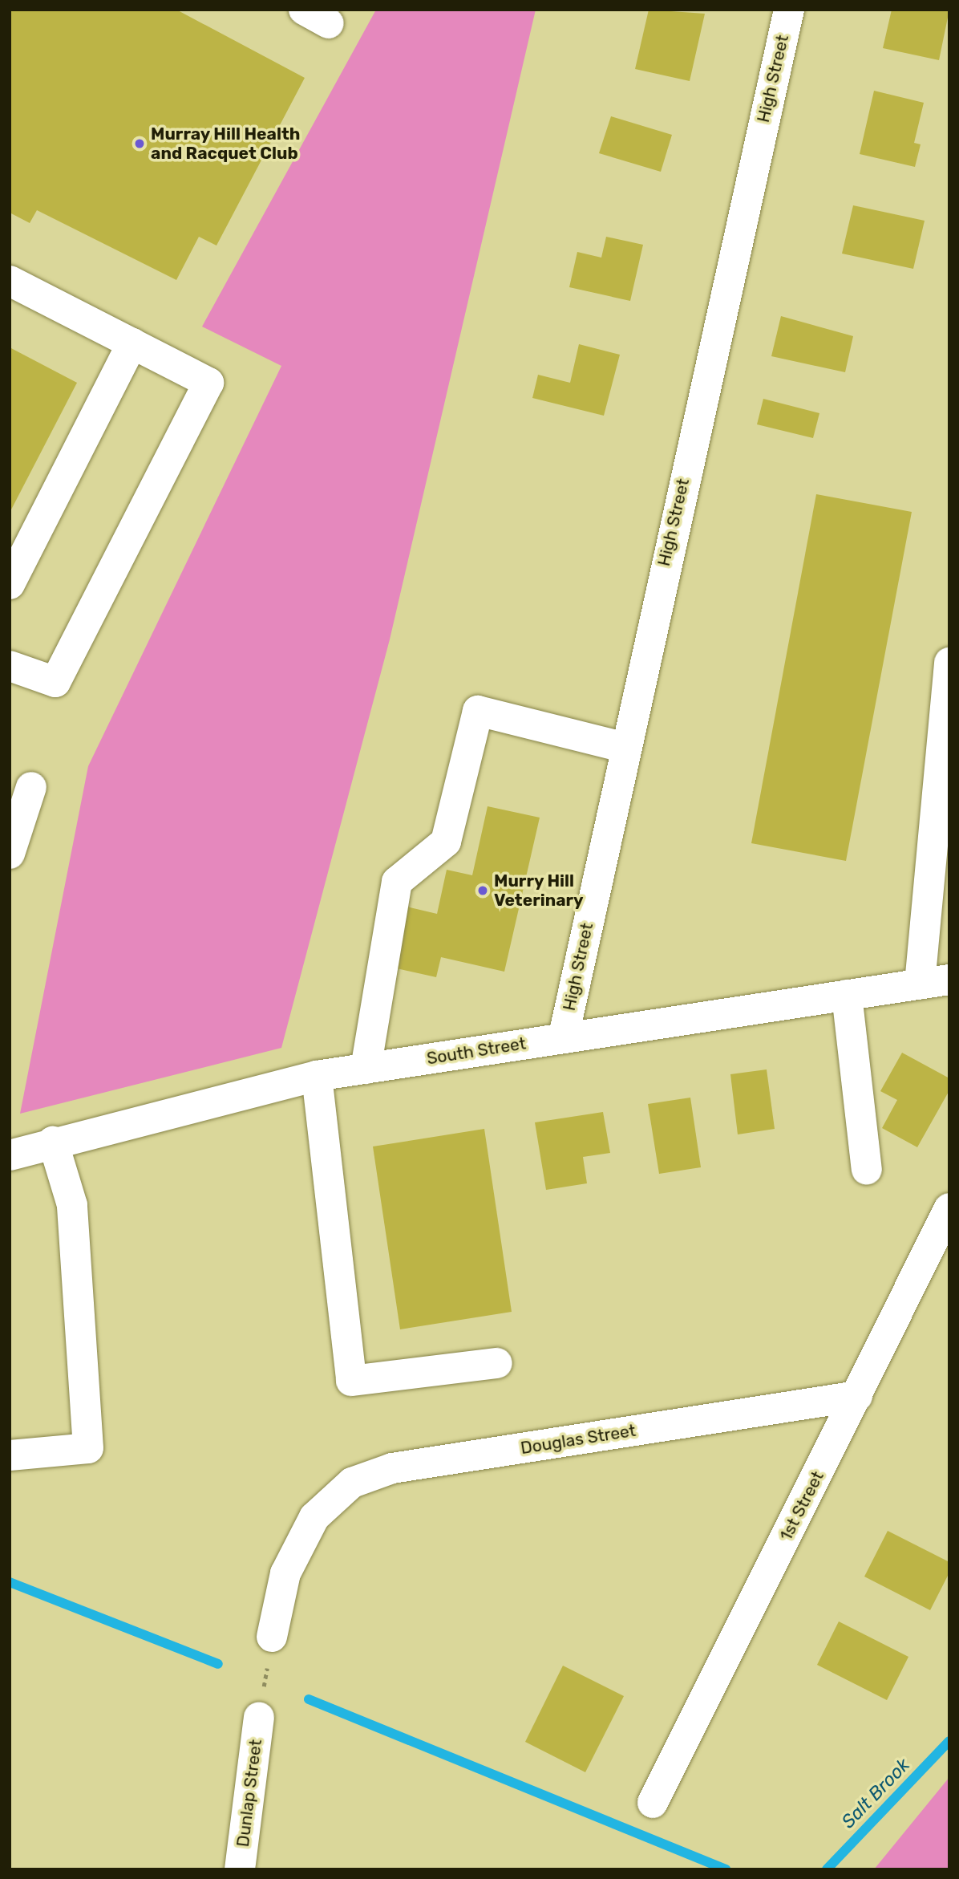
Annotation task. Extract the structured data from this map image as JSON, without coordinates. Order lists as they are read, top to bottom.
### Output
{
  "streets": {
    "street": [
      "High Street",
      "South Street",
      "Douglas Street",
      "1st Street",
      "Dunlap Street"
    ]
  },
  "crossings": [
    ["High Street", "South Street"],
    ["Douglas Street", "1st Street"]
  ],
  "water": ["Salt Brook"],
  "places": ["Murray Hill Health and Racquet Club", "Murry Hill Veterinary"]
}
